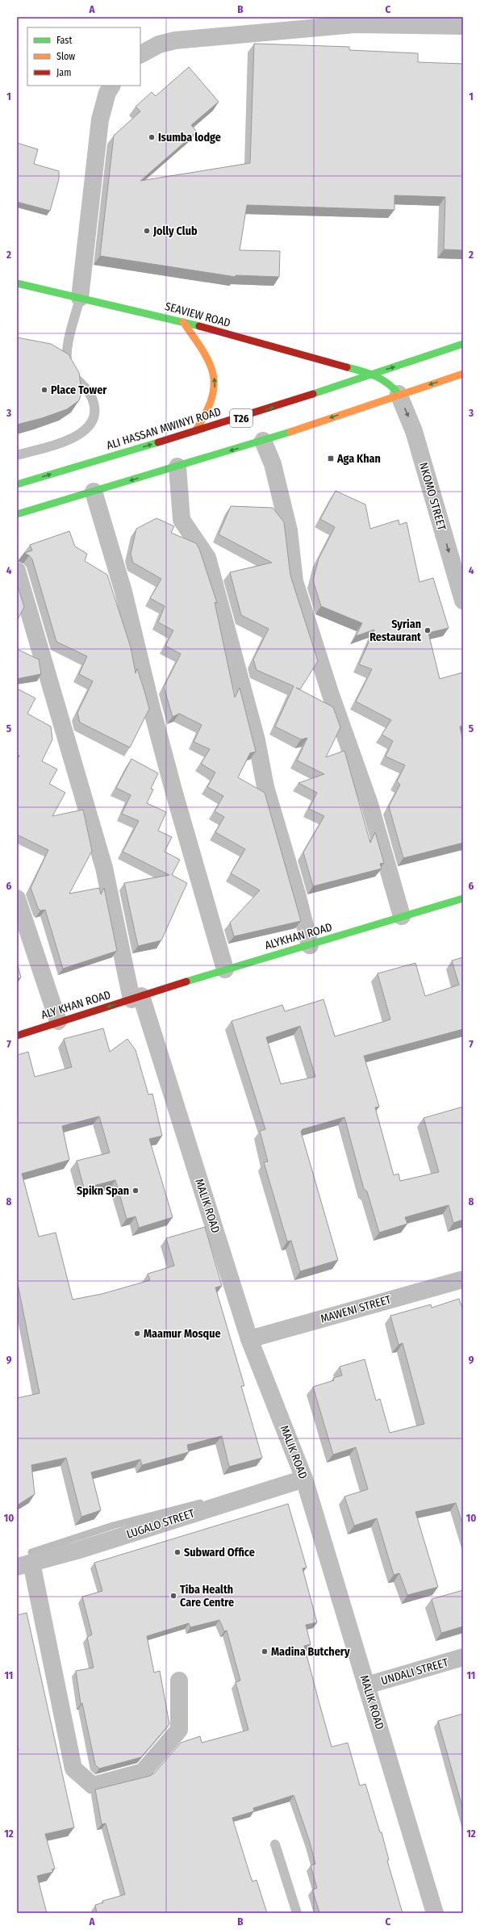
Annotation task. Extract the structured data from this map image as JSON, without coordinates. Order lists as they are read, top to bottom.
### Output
{
  "streets": {
    "main road": [
      "SEAVIEW ROAD",
      "T26",
      "ALI HASSAN MWINYI ROAD",
      "ALYKHAN ROAD",
      "ALY KHAN ROAD"
    ],
    "street": [
      "NKOMO STREET",
      "MALIK ROAD",
      "MAWENI STREET",
      "LUGALO STREET",
      "UNDALI STREET"
    ]
  },
  "crossings": [
    ["SEAVIEW ROAD", "T26"],
    ["SEAVIEW ROAD", "ALI HASSAN MWINYI ROAD"],
    ["SEAVIEW ROAD", "NKOMO STREET"],
    ["T26", "NKOMO STREET"],
    ["ALYKHAN ROAD", "ALY KHAN ROAD"],
    ["ALYKHAN ROAD", "MALIK ROAD"],
    ["ALY KHAN ROAD", "MALIK ROAD"],
    ["MALIK ROAD", "MAWENI STREET"],
    ["MALIK ROAD", "LUGALO STREET"],
    ["MALIK ROAD", "UNDALI STREET"]
  ],
  "one_way": ["ALY KHAN ROAD"],
  "places": {
    "other": [
      "Isumba lodge",
      "Jolly Club",
      "Place Tower",
      "Syrian Restaurant",
      "Spikn Span",
      "Maamur Mosque",
      "Subward Office",
      "Tiba Health Care Centre",
      "Madina Butchery"
    ],
    "transit": ["Aga Khan"]
  },
  "legend": ["Fast", "Slow", "Jam"],
  "grid": {
    "columns": ["A", "B", "C"],
    "rows": [
      "1",
      "2",
      "3",
      "4",
      "5",
      "6",
      "7",
      "8",
      "9",
      "10",
      "11",
      "12"
    ]
  }
}
